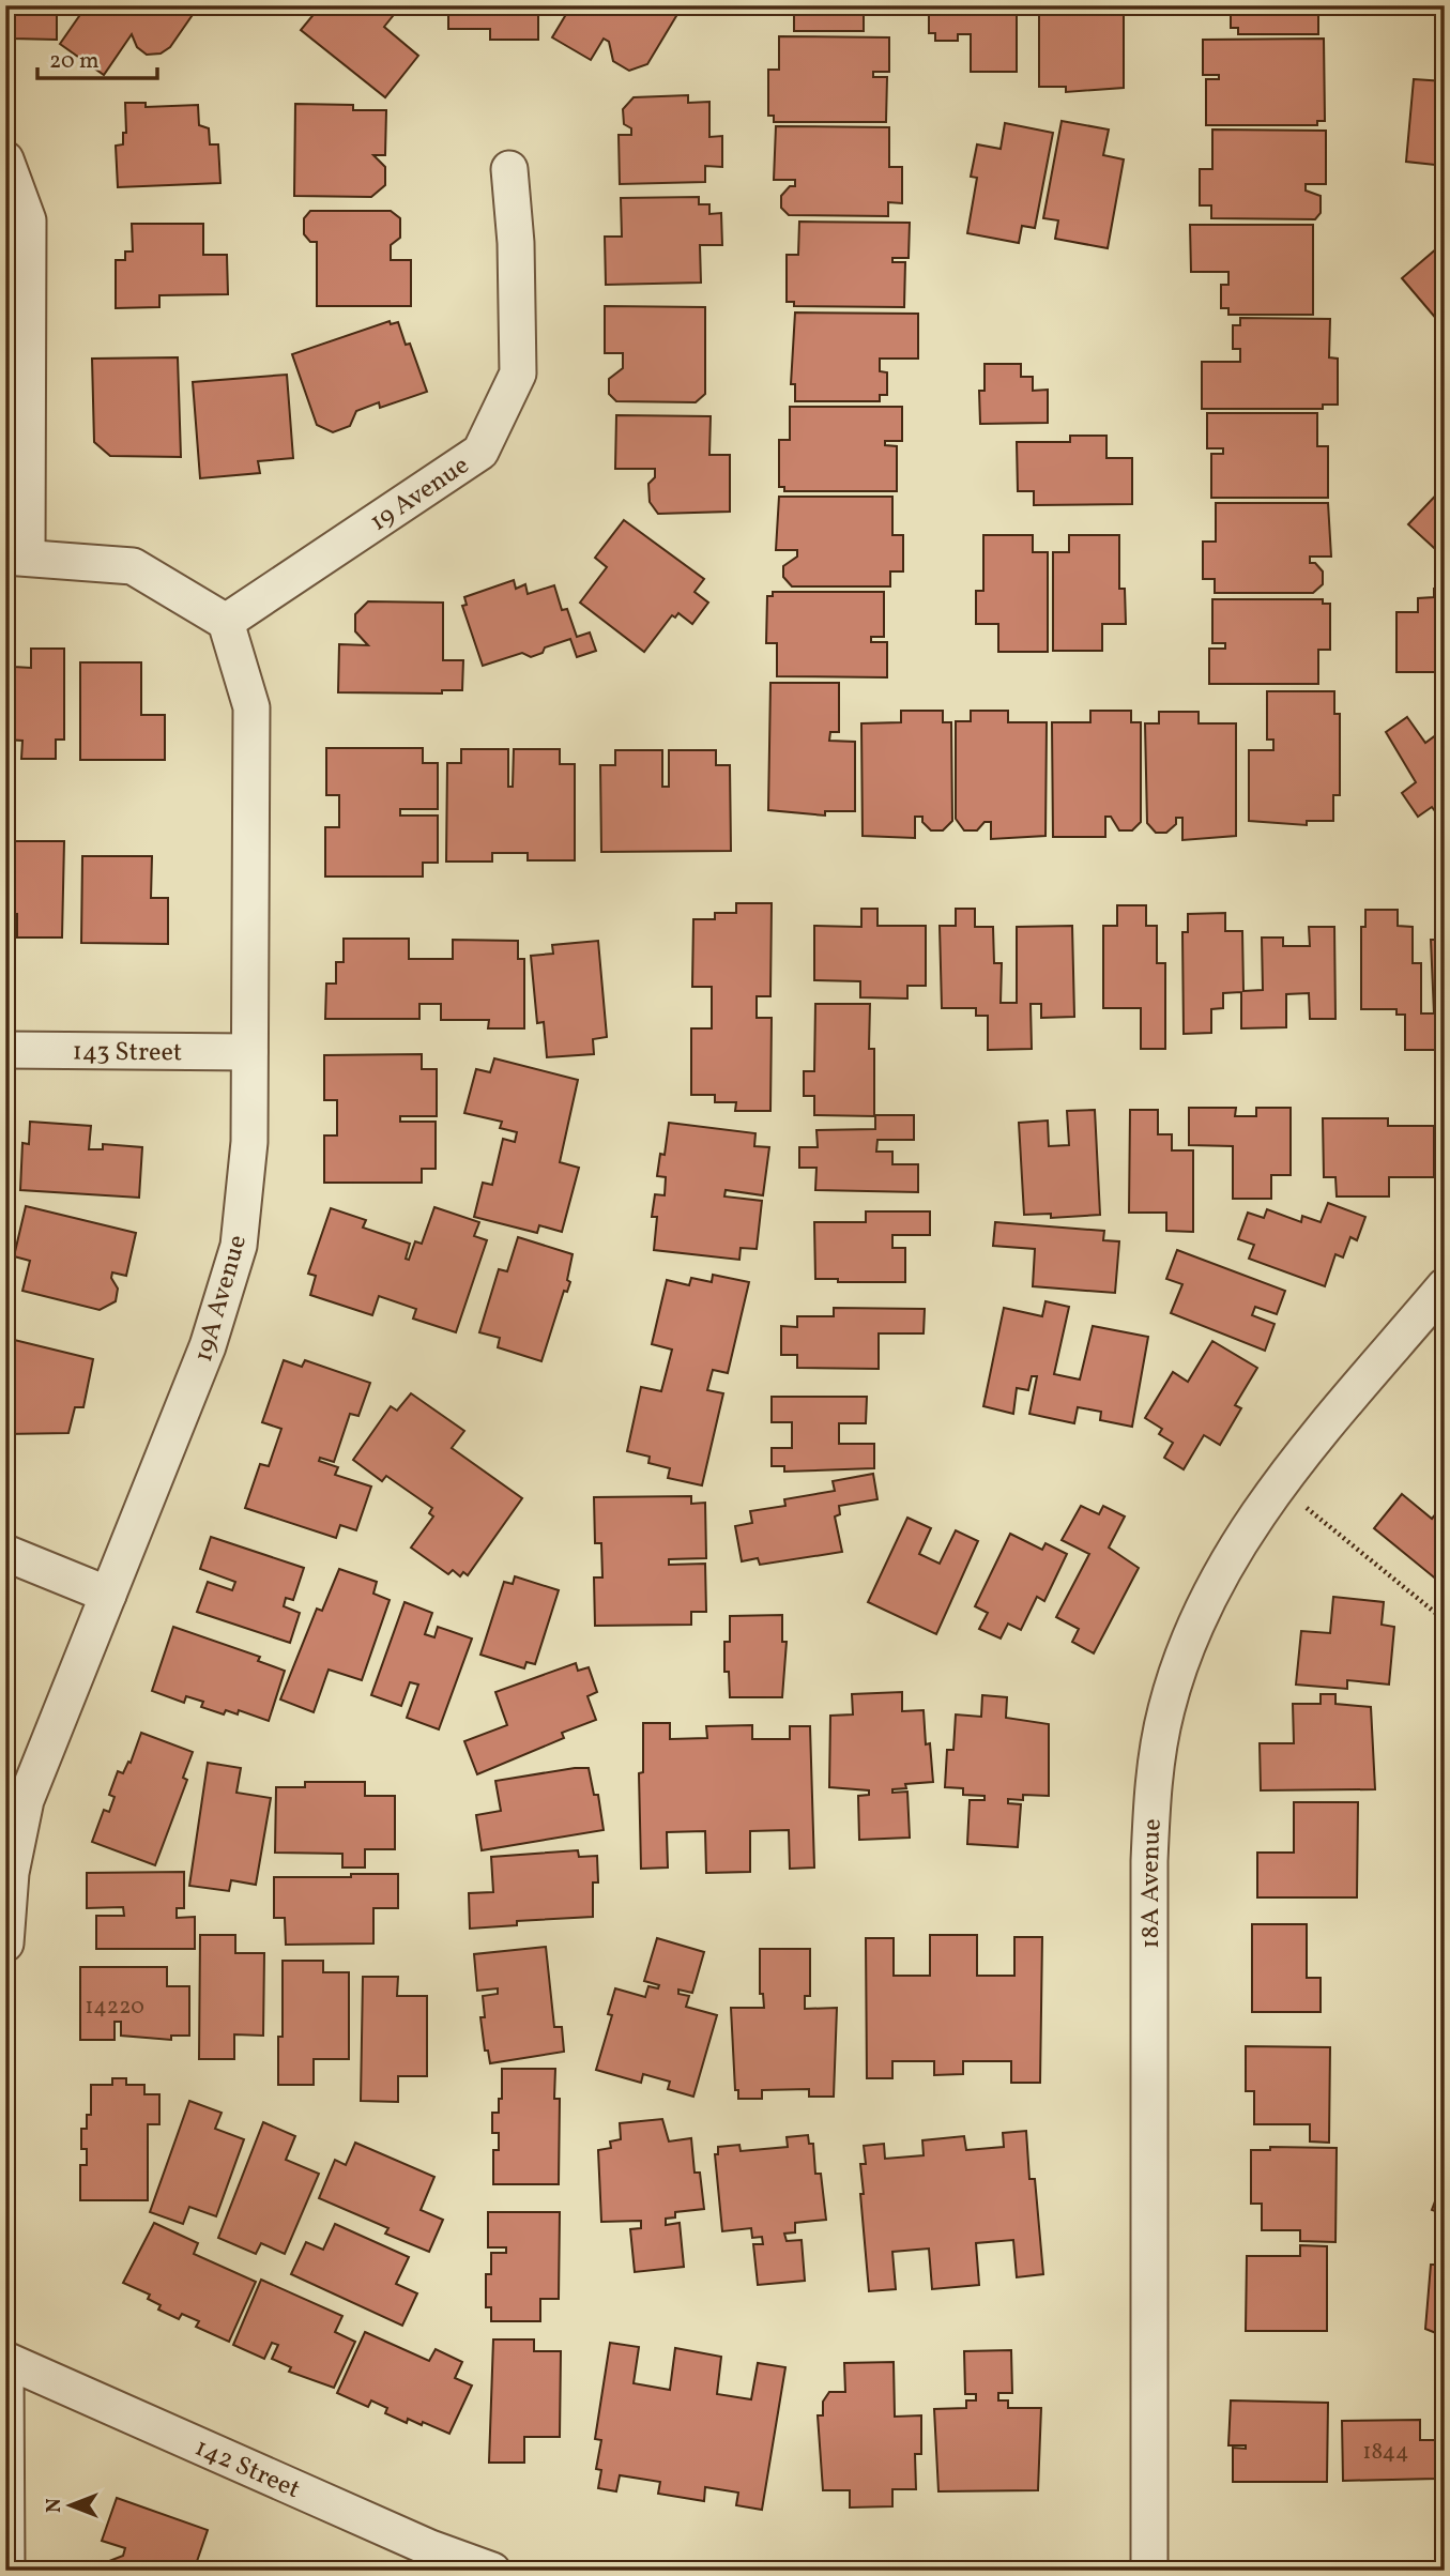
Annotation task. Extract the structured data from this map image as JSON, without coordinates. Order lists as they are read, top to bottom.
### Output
{
  "streets": {
    "street": [
      "19 Avenue",
      "143 Street",
      "19A Avenue",
      "18A Avenue",
      "142 Street"
    ]
  },
  "crossings": [
    ["19 Avenue", "19A Avenue"],
    ["143 Street", "19A Avenue"]
  ],
  "house_numbers": ["14220", "1844"],
  "scale_bar": "20 m",
  "north": "left"
}
